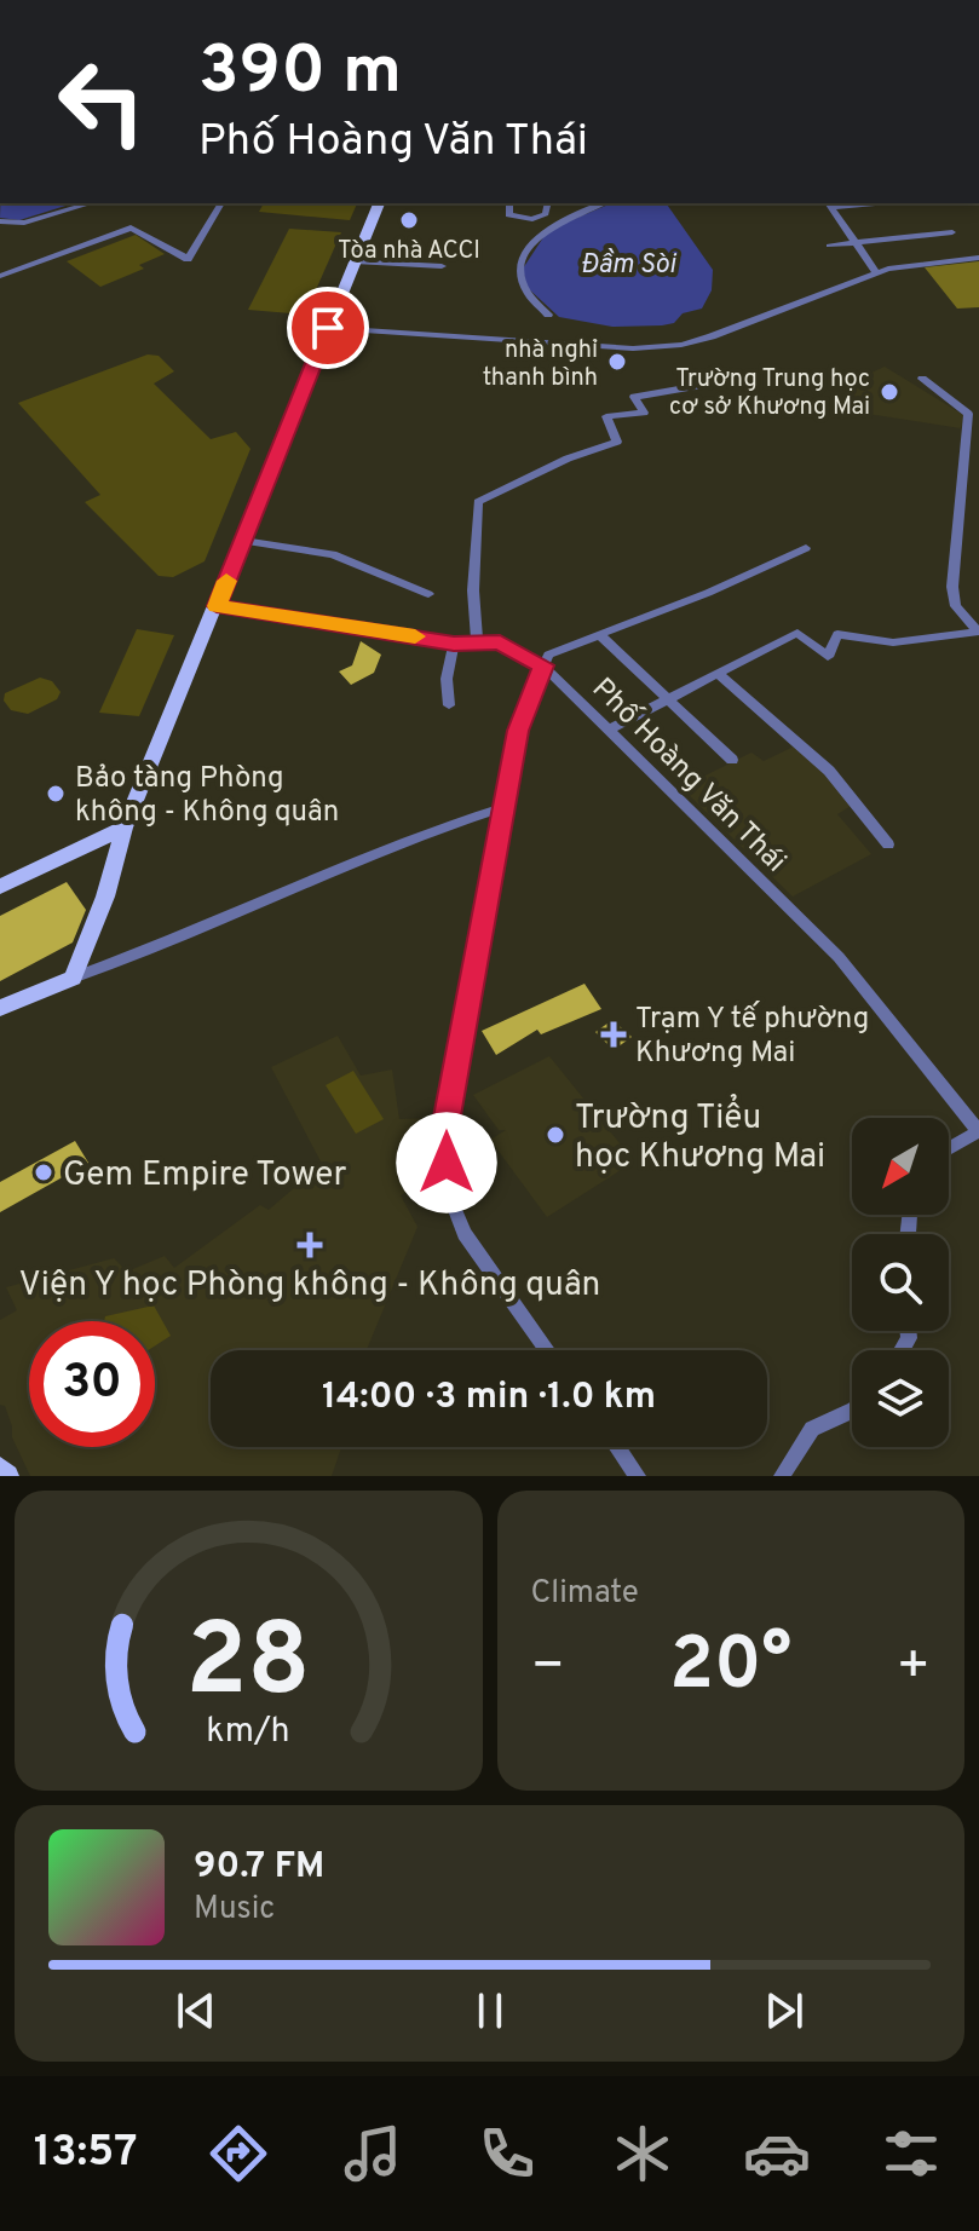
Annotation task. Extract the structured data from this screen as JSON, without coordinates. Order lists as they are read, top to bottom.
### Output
{
  "streets": {
    "street": ["Phố Hoàng Văn Thái"]
  },
  "water": ["Đầm Sòi"],
  "places": {
    "other": [
      "Tòa nhà ACCI",
      "nhà nghỉ thanh bình",
      "Trường Trung học cơ sở Khương Mai",
      "Bảo tàng Phòng không - Không quân",
      "Trường Tiểu học Khương Mai",
      "Gem Empire Tower"
    ],
    "health": ["Trạm Y tế phường Khương Mai", "Viện Y học Phòng không - Không quân"]
  },
  "north": "bottom left",
  "page": {
    "turn": ["390 m", "Phố Hoàng Văn Thái"],
    "limit": "30",
    "trip": "14:00 · 3 min · 1.0 km",
    "tile": "Climate",
    "heat": ["−", "20°", "+"],
    "song": ["90.7 FM", "Music"],
    "tabs": "13:57",
    "gauge": ["28", "km/h"]
  }
}
